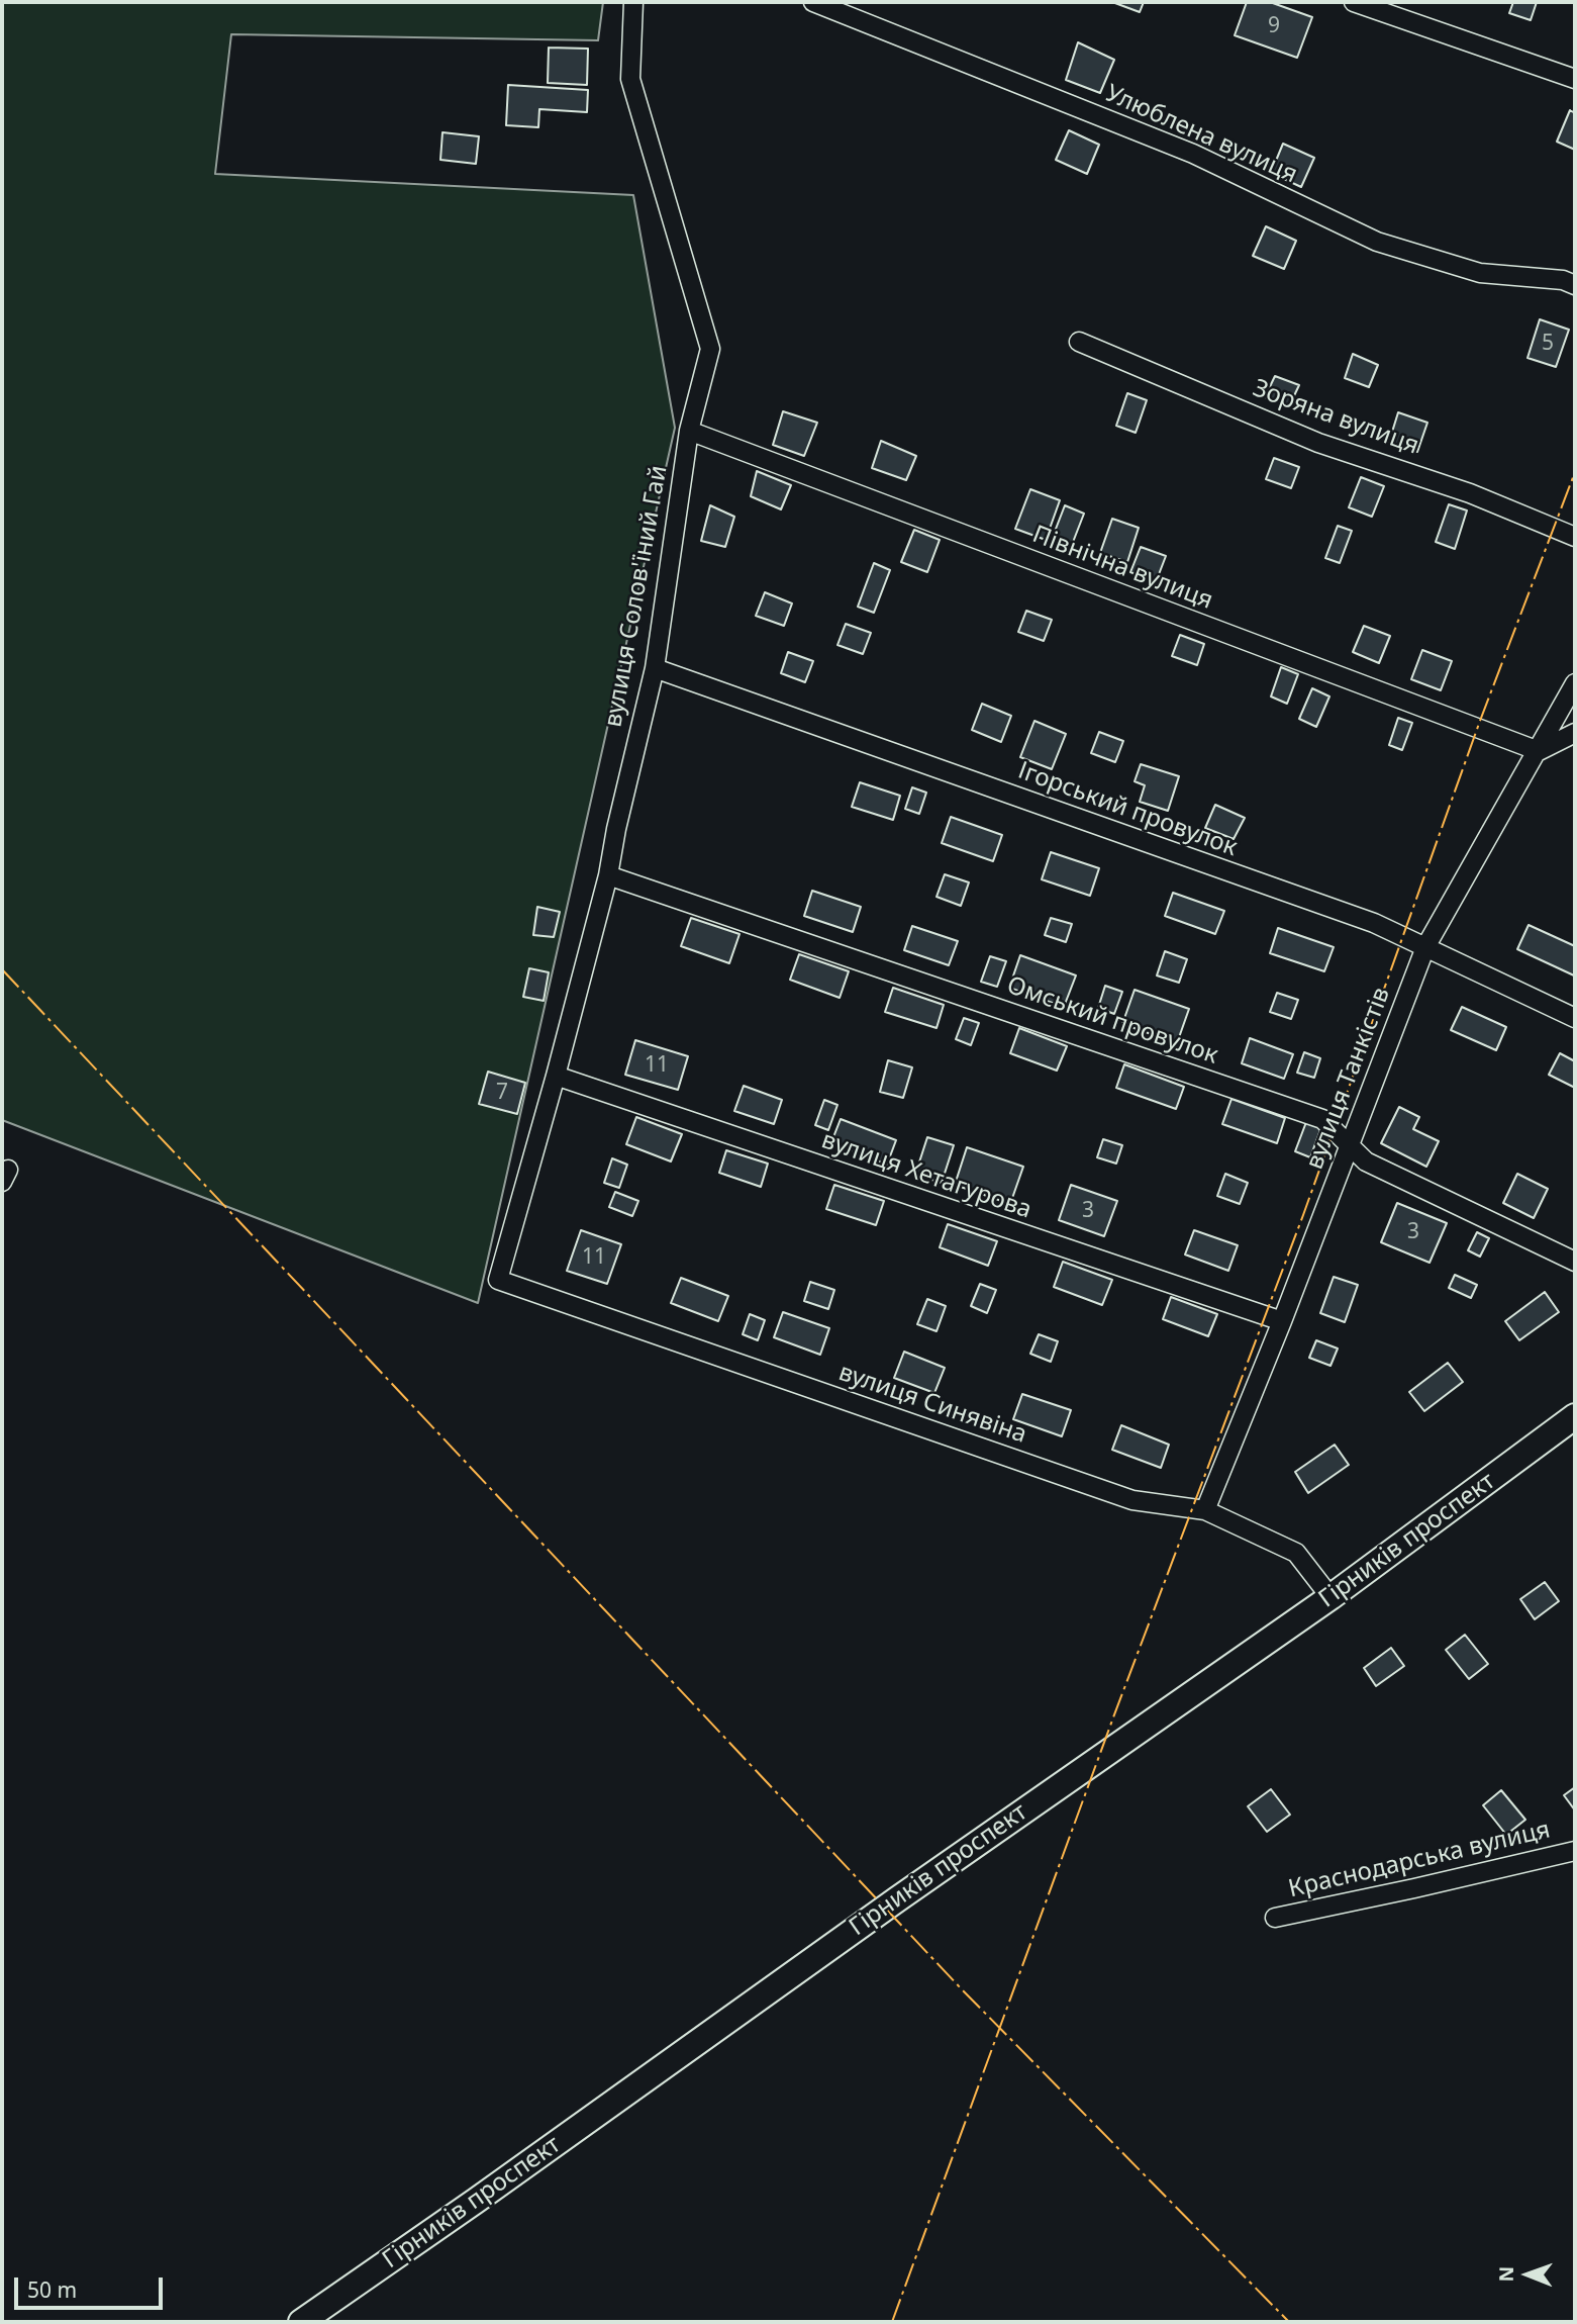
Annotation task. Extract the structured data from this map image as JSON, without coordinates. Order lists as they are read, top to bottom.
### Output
{
  "streets": {
    "main road": ["Гірників проспект"],
    "street": [
      "Улюблена вулиця",
      "Зоряна вулиця",
      "Північна вулиця",
      "вулиця Солов'їний Гай",
      "Ігорський провулок",
      "Омський провулок",
      "вулиця Танкістів",
      "вулиця Хетагурова",
      "вулиця Синявіна",
      "Краснодарська вулиця"
    ]
  },
  "crossings": [
    ["Північна вулиця", "вулиця Солов'їний Гай"],
    ["Північна вулиця", "вулиця Танкістів"],
    ["вулиця Солов'їний Гай", "Ігорський провулок"],
    ["вулиця Солов'їний Гай", "Омський провулок"],
    ["вулиця Солов'їний Гай", "вулиця Хетагурова"],
    ["вулиця Солов'їний Гай", "вулиця Синявіна"],
    ["Ігорський провулок", "вулиця Танкістів"],
    ["Омський провулок", "вулиця Танкістів"],
    ["вулиця Танкістів", "вулиця Хетагурова"],
    ["вулиця Танкістів", "вулиця Синявіна"],
    ["вулиця Синявіна", "Гірників проспект"]
  ],
  "house_numbers": [
    "9",
    "5",
    "11",
    "7",
    "3",
    "3",
    "11"
  ],
  "scale_bar": "50 m",
  "north": "left"
}
